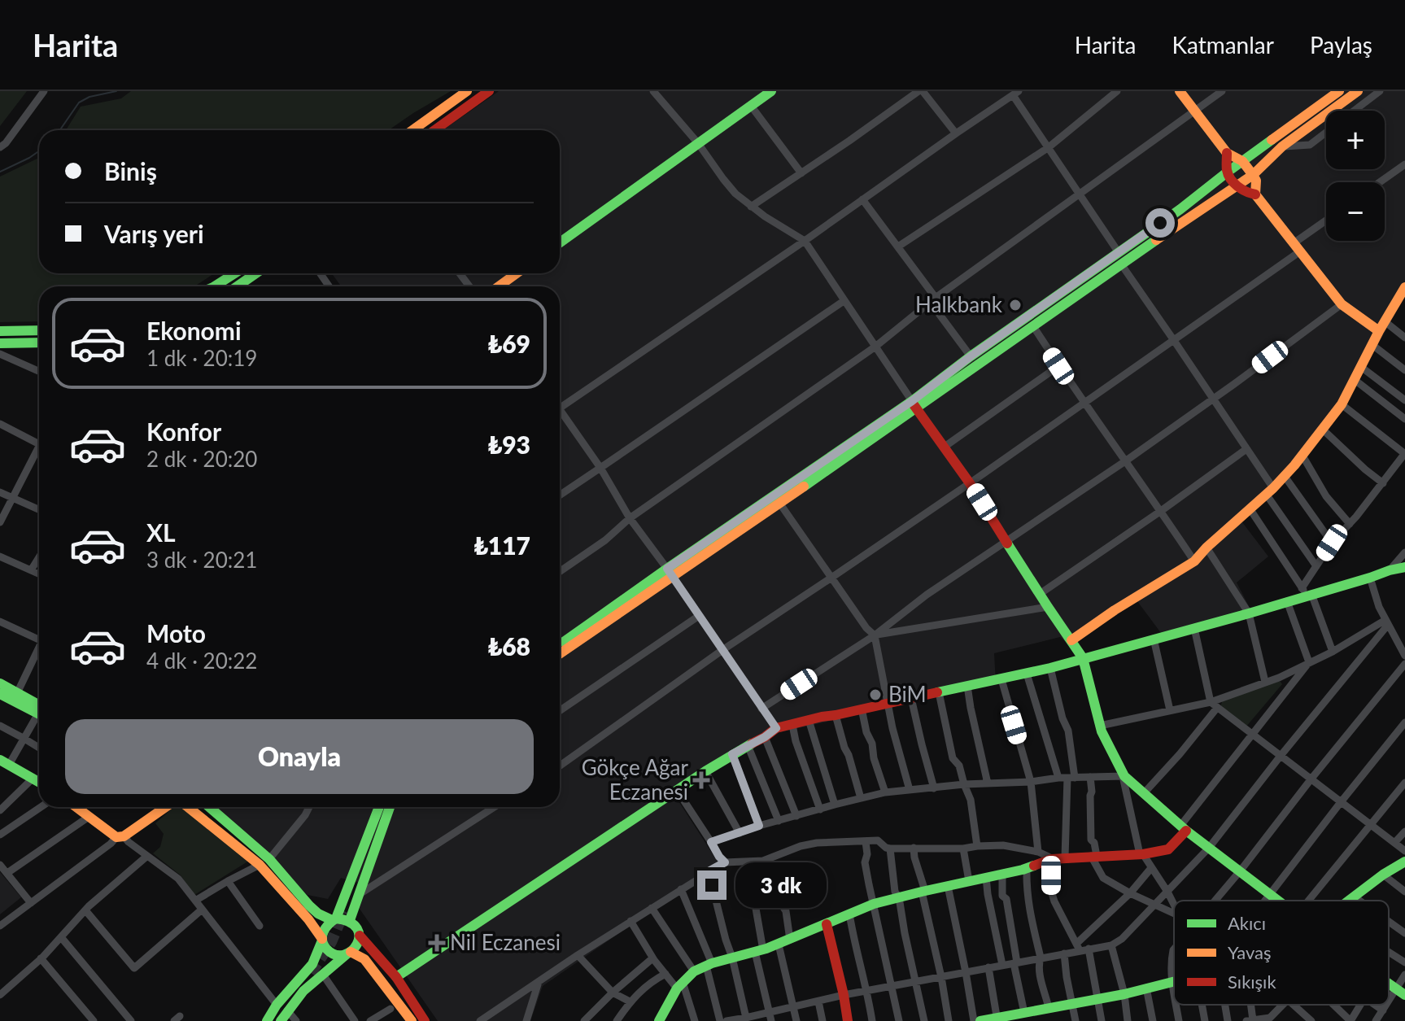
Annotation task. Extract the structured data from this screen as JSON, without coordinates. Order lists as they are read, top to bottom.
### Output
{
  "places": {
    "other": ["Halkbank", "BiM"],
    "health": ["Gökçe Ağar Eczanesi", "Nil Eczanesi"]
  },
  "legend": ["Akıcı", "Yavaş", "Sıkışık"],
  "page": {
    "header": "Harita",
    "nav": ["Harita", "Katmanlar", "Paylaş"],
    "map_buttons": ["+", "−"],
    "banner": ["Biniş", "Varış yeri"],
    "list": [
      {
        "name": "Ekonomi",
        "note": "1 dk · 20:19",
        "value": "₺69"
      },
      {
        "name": "Konfor",
        "note": "2 dk · 20:20",
        "value": "₺93"
      },
      {
        "name": "XL",
        "note": "3 dk · 20:21",
        "value": "₺117"
      },
      {
        "name": "Moto",
        "note": "4 dk · 20:22",
        "value": "₺68"
      }
    ],
    "buttons": "Onayla",
    "bubble": "3 dk"
  }
}
